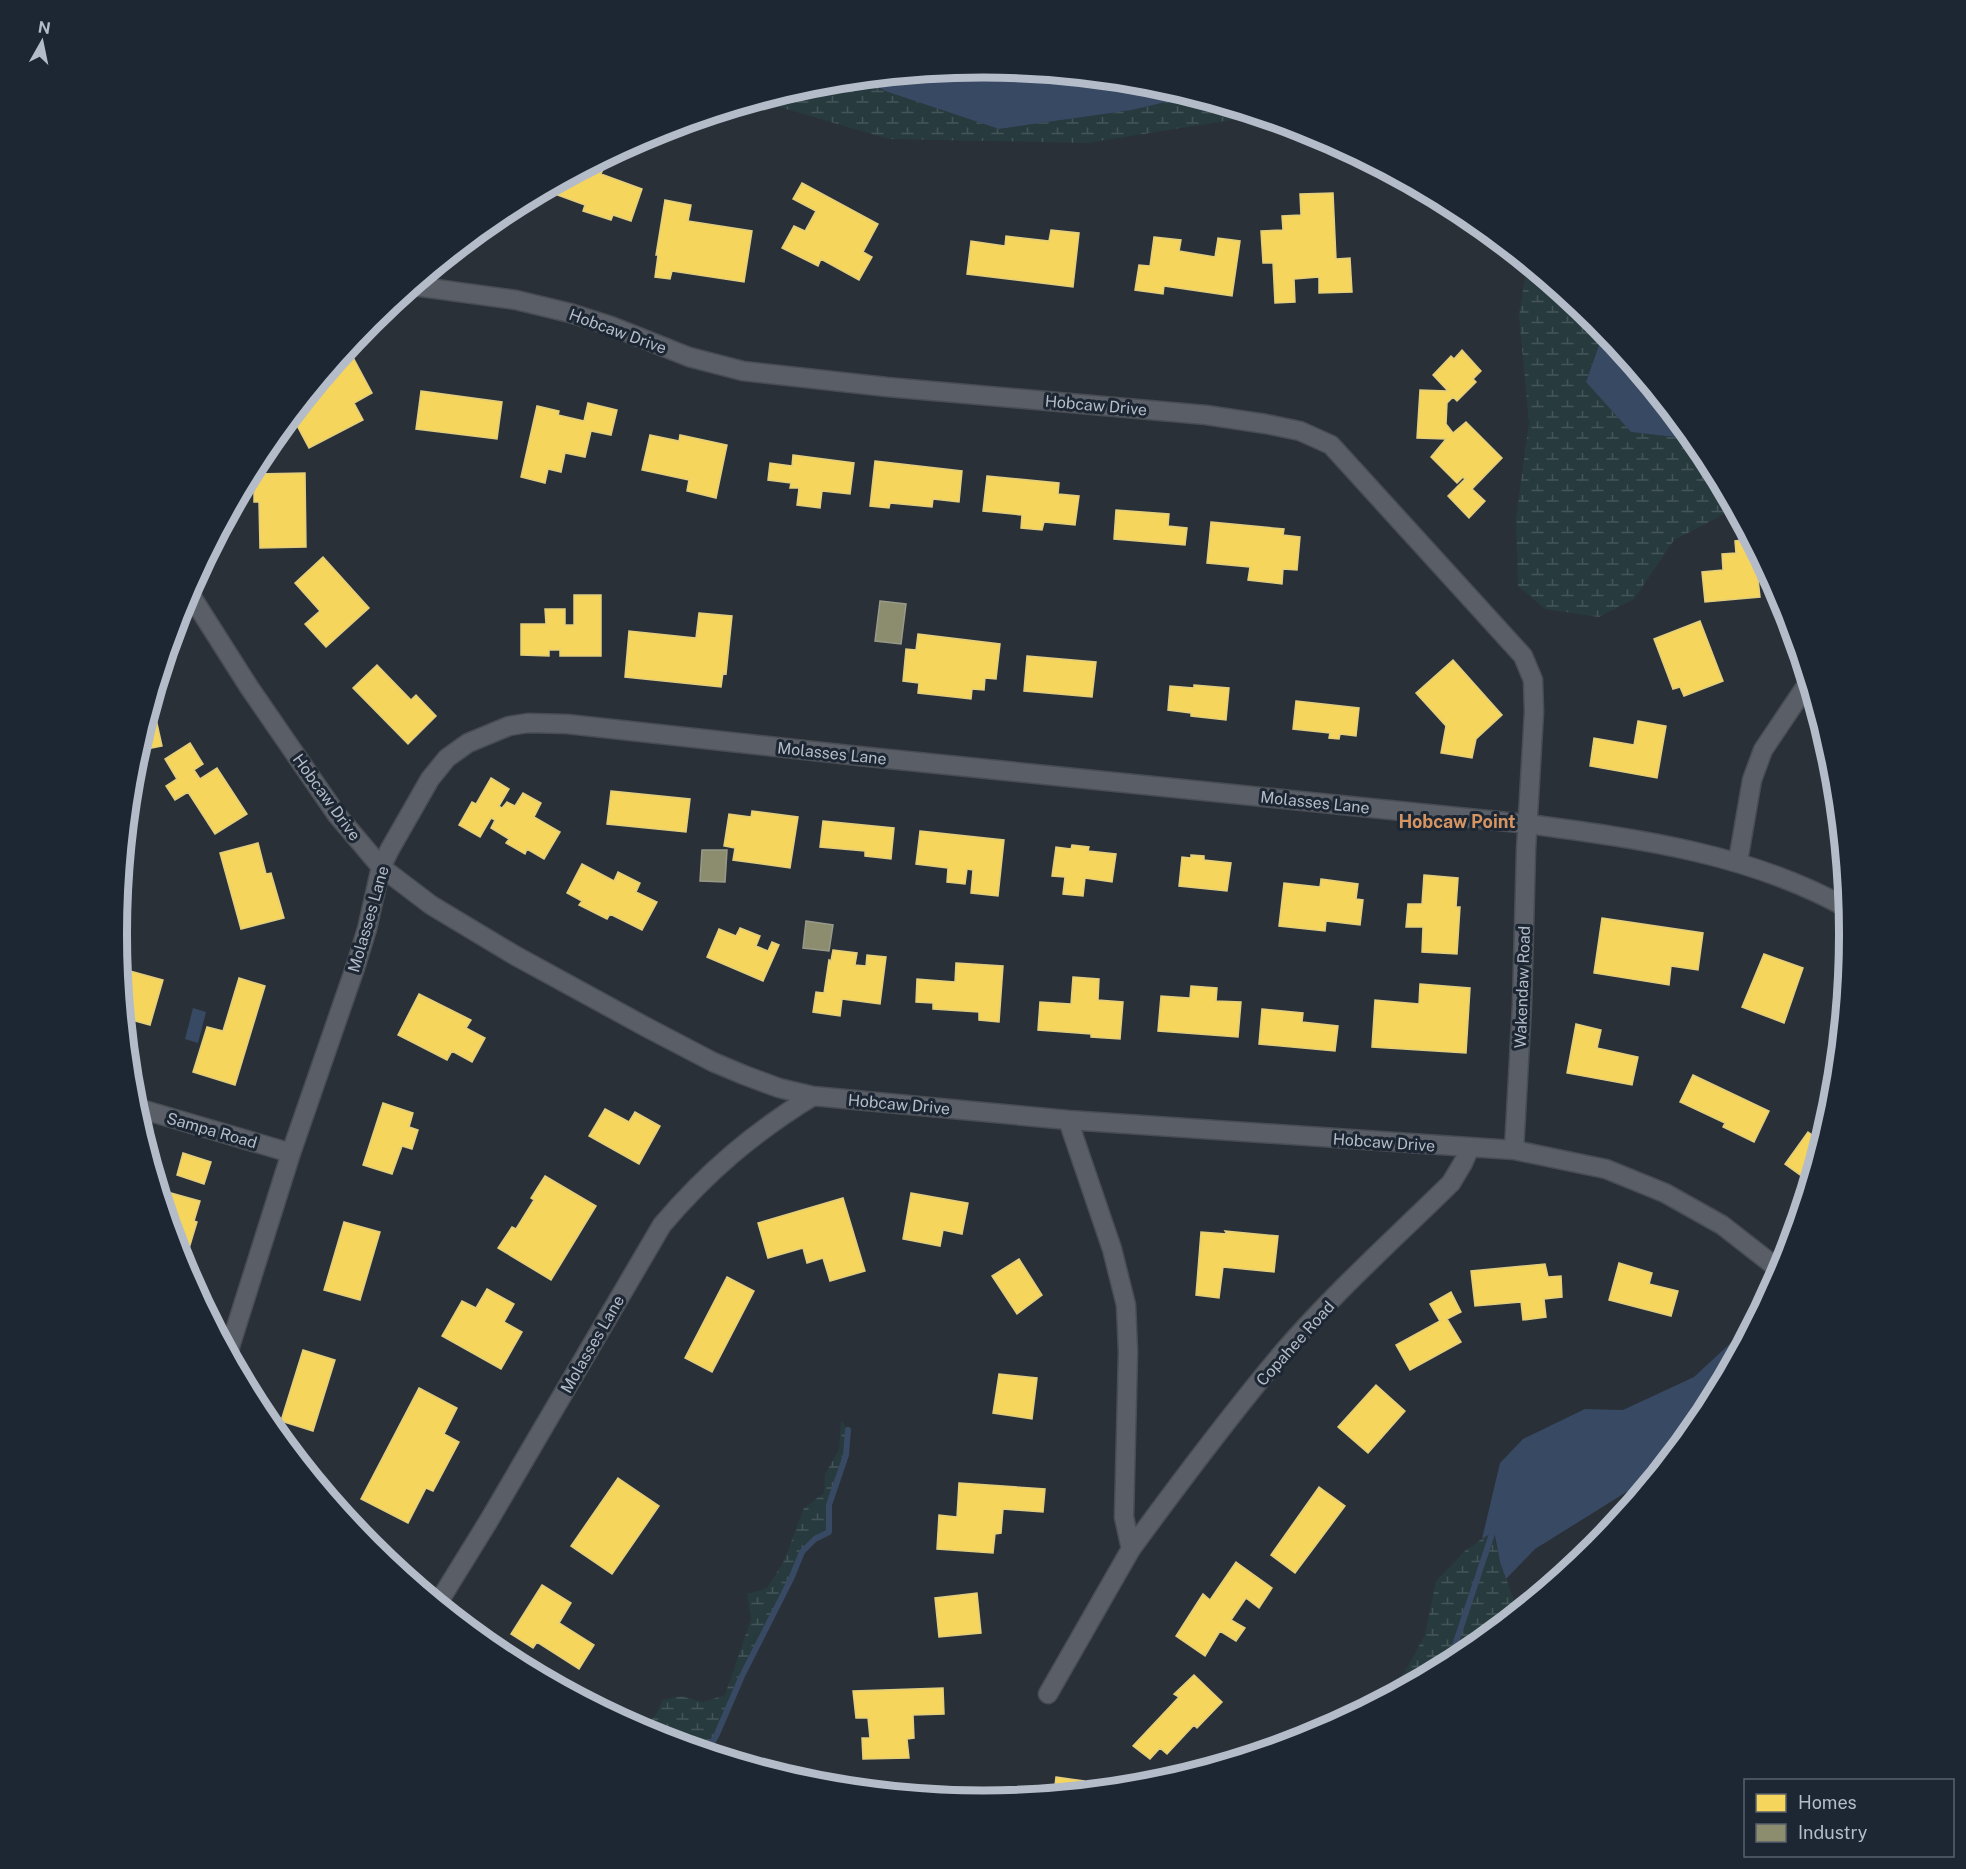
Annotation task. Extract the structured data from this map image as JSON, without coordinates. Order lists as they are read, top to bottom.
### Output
{
  "streets": {
    "street": [
      "Hobcaw Drive",
      "Molasses Lane",
      "Wakendaw Road",
      "Sampa Road",
      "Copahee Road"
    ]
  },
  "crossings": [
    ["Hobcaw Drive", "Molasses Lane"],
    ["Hobcaw Drive", "Wakendaw Road"],
    ["Hobcaw Drive", "Copahee Road"],
    ["Molasses Lane", "Wakendaw Road"],
    ["Molasses Lane", "Sampa Road"]
  ],
  "districts": ["Hobcaw Point"],
  "legend": ["Homes", "Industry"],
  "north": "top"
}
